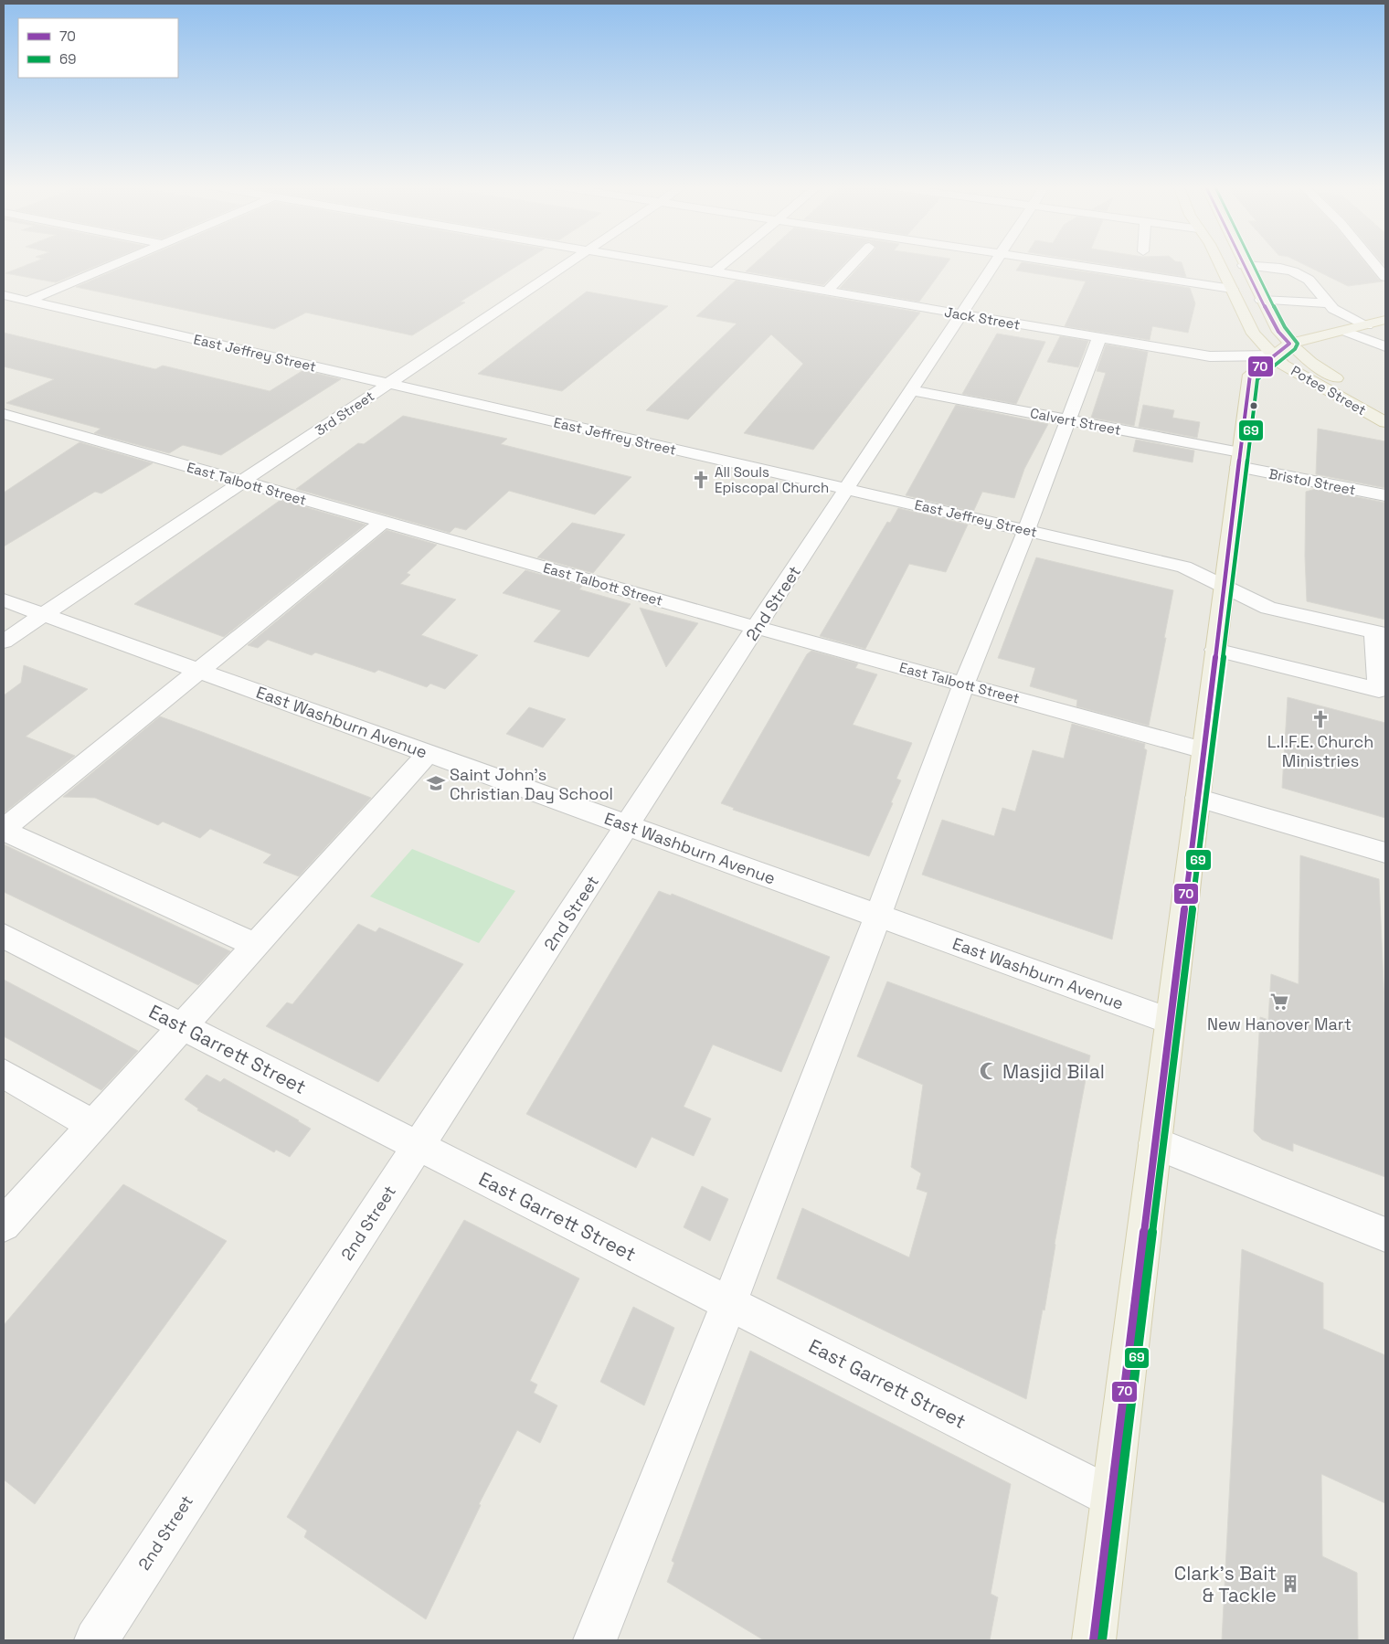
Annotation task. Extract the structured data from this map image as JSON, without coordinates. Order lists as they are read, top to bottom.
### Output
{
  "streets": {
    "main road": ["Potee Street"],
    "street": [
      "Jack Street",
      "East Jeffrey Street",
      "3rd Street",
      "Calvert Street",
      "Bristol Street",
      "East Talbott Street",
      "2nd Street",
      "East Washburn Avenue",
      "East Garrett Street"
    ]
  },
  "crossings": [
    ["Jack Street", "Potee Street"],
    ["Jack Street", "2nd Street"],
    ["East Jeffrey Street", "3rd Street"],
    ["East Jeffrey Street", "2nd Street"],
    ["3rd Street", "East Talbott Street"],
    ["3rd Street", "East Washburn Avenue"],
    ["Calvert Street", "Bristol Street"],
    ["Calvert Street", "2nd Street"],
    ["East Talbott Street", "2nd Street"],
    ["2nd Street", "East Washburn Avenue"],
    ["2nd Street", "East Garrett Street"]
  ],
  "places": {
    "church": ["All Souls Episcopal Church", "L.I.F.E. Church Ministries"],
    "school or university": ["Saint John's Christian Day School"],
    "supermarket": ["New Hanover Mart"],
    "mosque": ["Masjid Bilal"],
    "building": ["Clark's Bait & Tackle"]
  },
  "lines": ["transit line 70", "transit line 69"],
  "legend": ["70", "69"]
}
